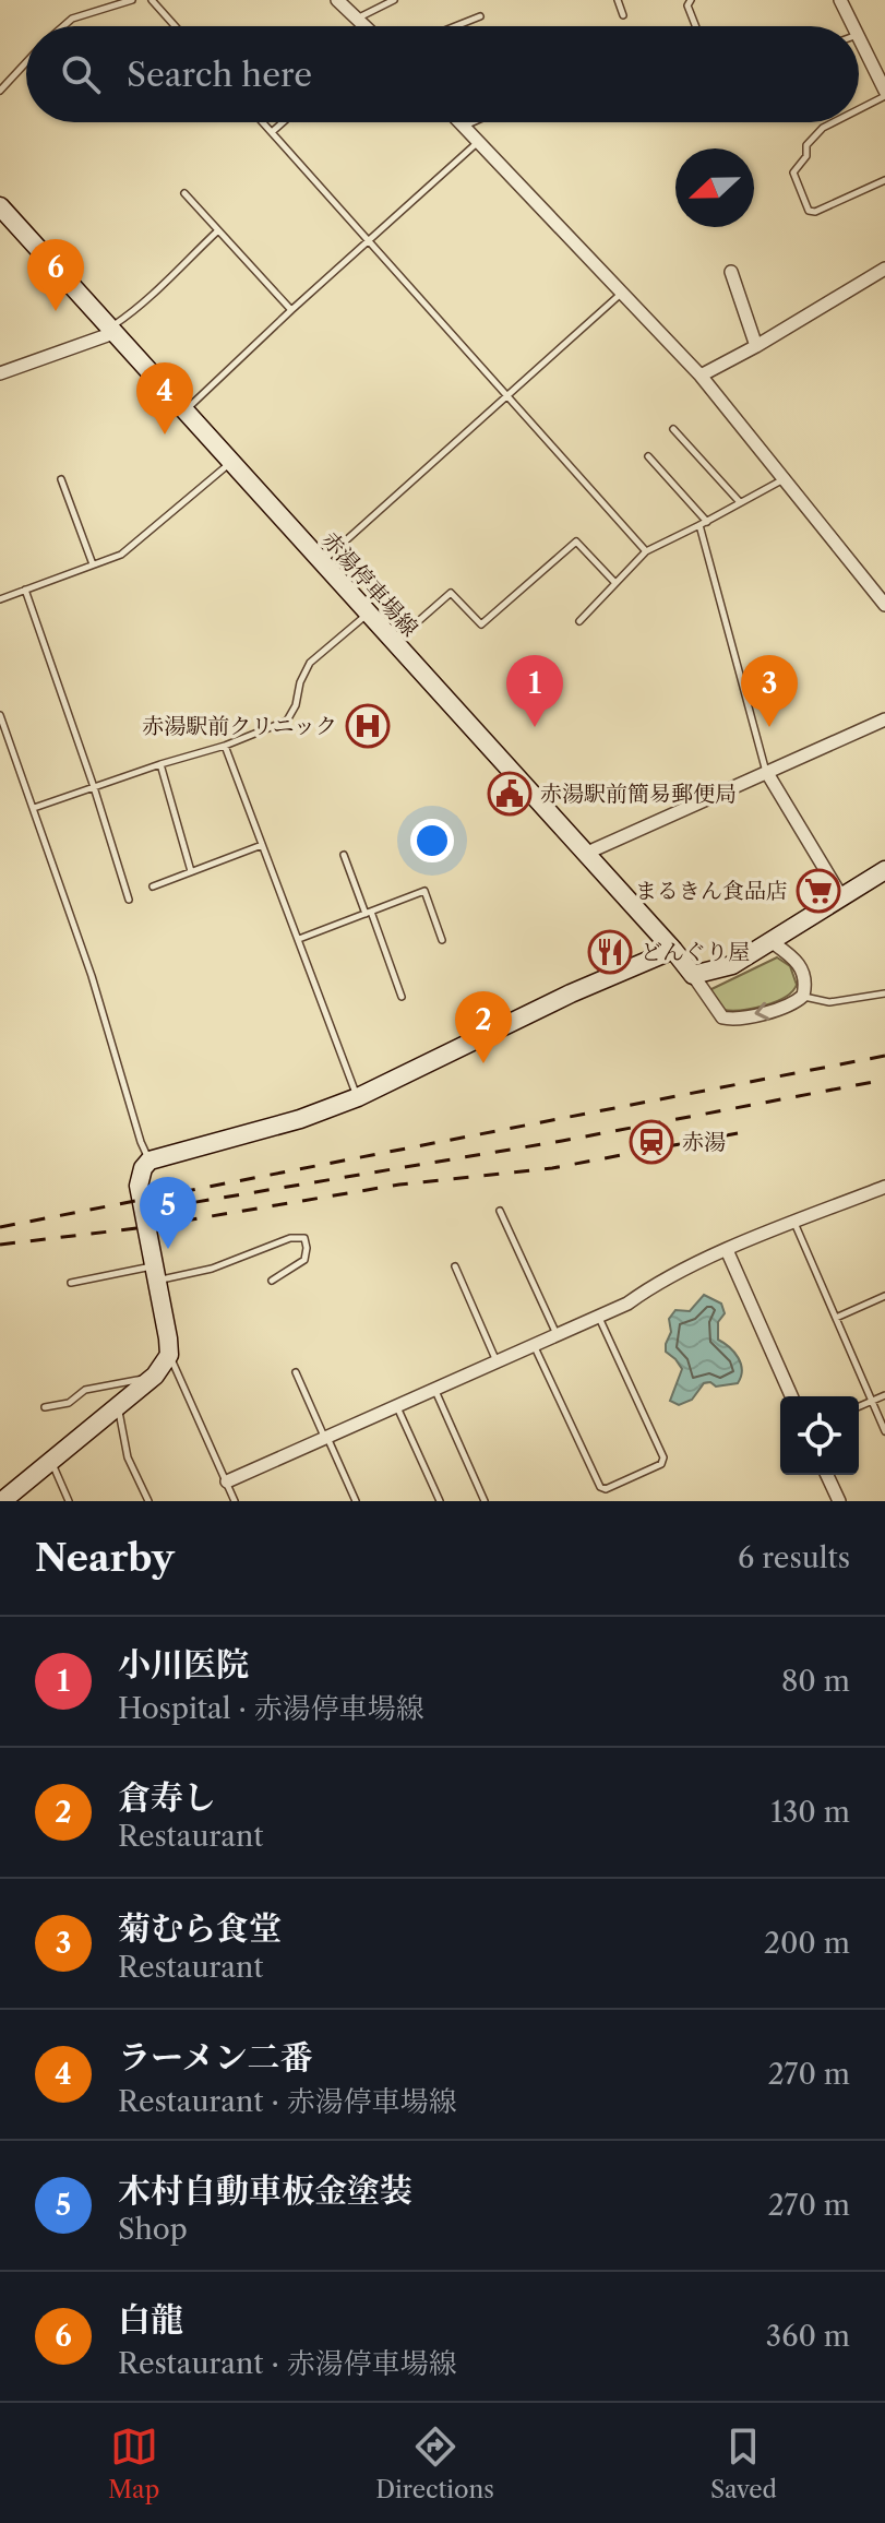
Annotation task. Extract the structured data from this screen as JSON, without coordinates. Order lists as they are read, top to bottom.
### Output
{
  "streets": {
    "main road": ["赤湯停車場線"]
  },
  "places": {
    "hospital": ["赤湯駅前クリニック"],
    "public building": ["赤湯駅前簡易郵便局"],
    "supermarket": ["まるきん食品店"],
    "restaurant": ["どんぐり屋"],
    "station": ["赤湯"]
  },
  "north": "left",
  "page": {
    "search": "Search here",
    "pins": [
      "6",
      "4",
      "1",
      "3",
      "2",
      "5"
    ],
    "heading": ["Nearby", "6 results"],
    "list": [
      {
        "mark": "1",
        "name": "小川医院",
        "note": "Hospital · 赤湯停車場線",
        "value": "80 m"
      },
      {
        "mark": "2",
        "name": "倉寿し",
        "note": "Restaurant",
        "value": "130 m"
      },
      {
        "mark": "3",
        "name": "菊むら食堂",
        "note": "Restaurant",
        "value": "200 m"
      },
      {
        "mark": "4",
        "name": "ラーメン二番",
        "note": "Restaurant · 赤湯停車場線",
        "value": "270 m"
      },
      {
        "mark": "5",
        "name": "木村自動車板金塗装",
        "note": "Shop",
        "value": "270 m"
      },
      {
        "mark": "6",
        "name": "白龍",
        "note": "Restaurant · 赤湯停車場線",
        "value": "360 m"
      }
    ],
    "nav": ["Map", "Directions", "Saved"]
  }
}
